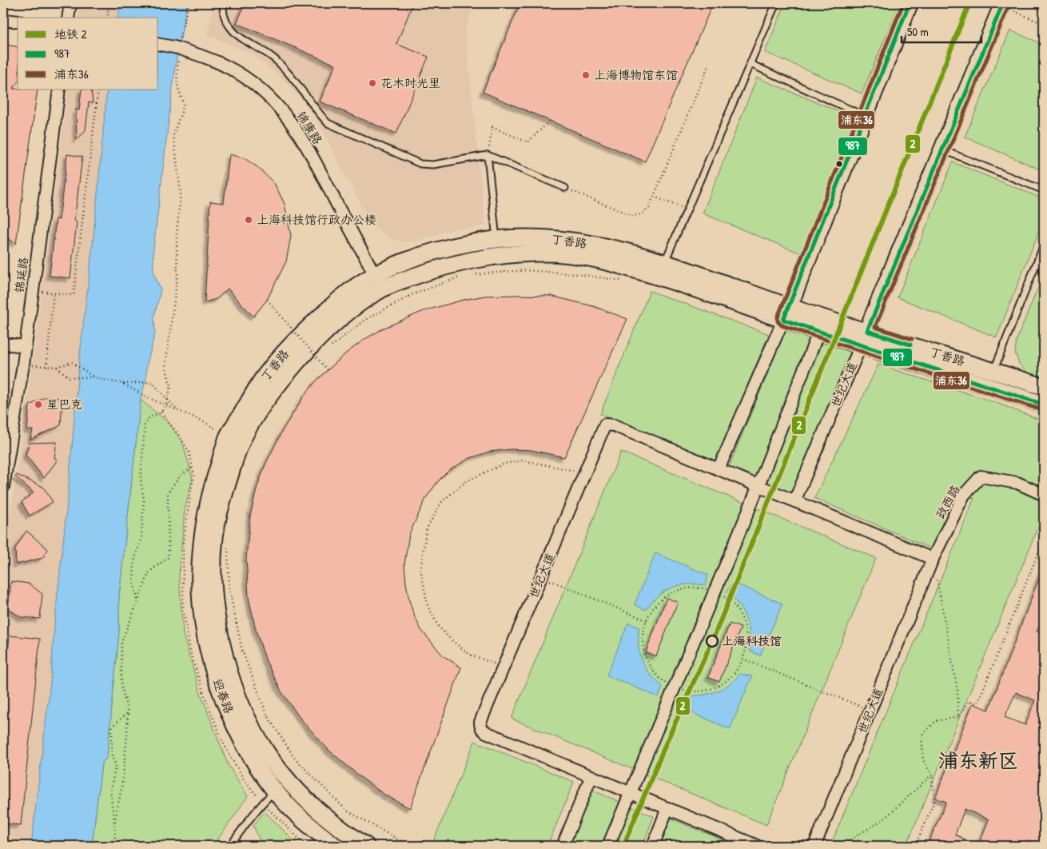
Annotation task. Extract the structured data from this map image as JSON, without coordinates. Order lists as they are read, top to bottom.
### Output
{
  "streets": {
    "street": [
      "锦康路",
      "丁香路",
      "锦延路",
      "世纪大道",
      "政西路",
      "迎春路"
    ]
  },
  "crossings": [
    ["锦康路", "丁香路"],
    ["丁香路", "世纪大道"],
    ["丁香路", "迎春路"],
    ["世纪大道", "政西路"]
  ],
  "districts": ["浦东新区"],
  "places": [
    "上海博物馆东馆",
    "花木时光里",
    "上海科技馆行政办公楼",
    "星巴克",
    "上海科技馆"
  ],
  "lines": ["metro line 2", "transit line 987", "transit line 浦东36"],
  "legend": ["地铁 2", "987", "浦东36"],
  "scale_bar": "50 m"
}
